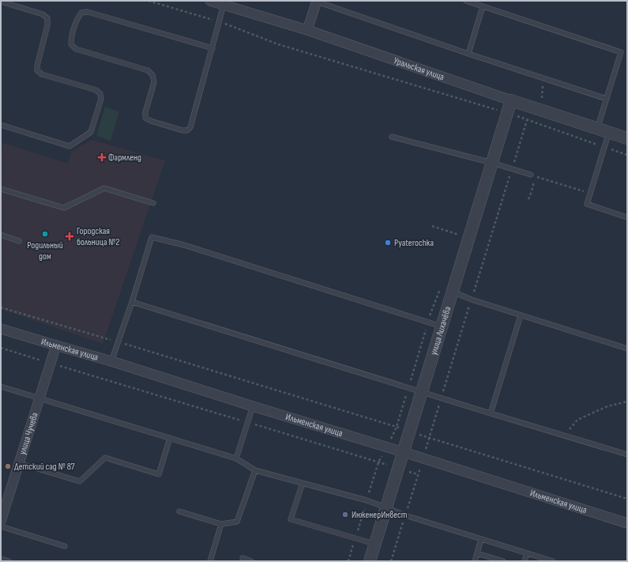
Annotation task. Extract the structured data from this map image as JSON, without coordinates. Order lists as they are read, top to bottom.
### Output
{
  "streets": {
    "street": [
      "Уральская улица",
      "улица Лихачёва",
      "Ильменская улица",
      "улица Чучева"
    ]
  },
  "crossings": [
    ["Уральская улица", "улица Лихачёва"],
    ["улица Лихачёва", "Ильменская улица"],
    ["Ильменская улица", "улица Чучева"]
  ],
  "places": {
    "health": ["Фармленд", "Городская больница №2"],
    "other": [
      "Родильный дом",
      "Pyaterochka",
      "Детский сад № 87",
      "ИнженерИнвест"
    ]
  }
}
